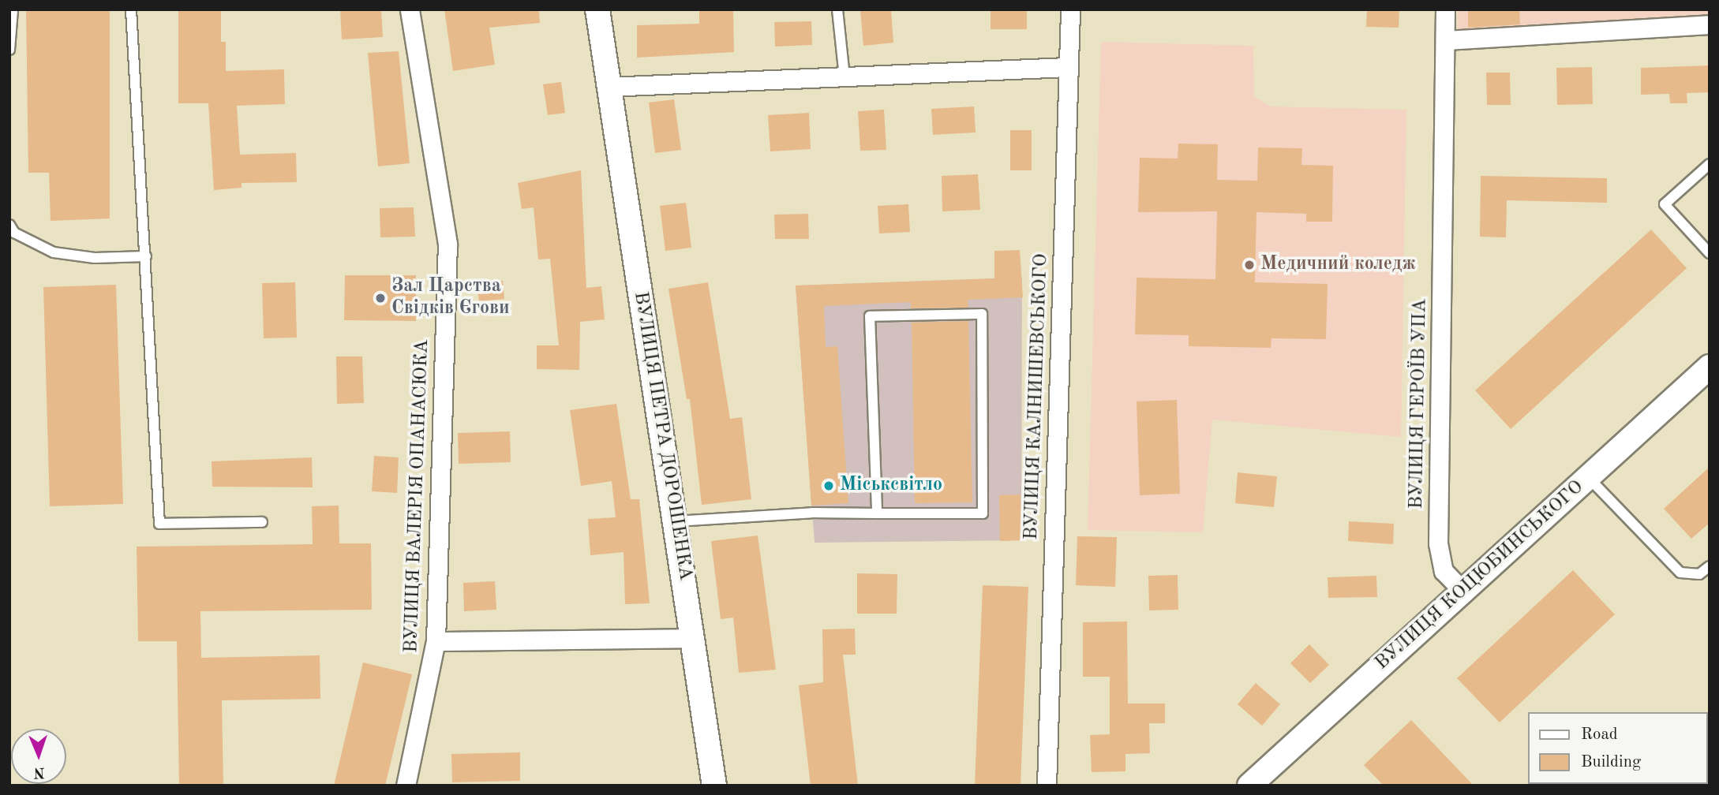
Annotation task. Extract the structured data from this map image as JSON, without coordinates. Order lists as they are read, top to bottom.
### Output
{
  "streets": {
    "street": [
      "ВУЛИЦЯ КАЛНИШЕВСЬКОГО",
      "ВУЛИЦЯ ГЕРОЇВ УПА",
      "ВУЛИЦЯ ПЕТРА ДОРОШЕНКА",
      "ВУЛИЦЯ ВАЛЕРІЯ ОПАНАСЮКА",
      "ВУЛИЦЯ КОЦЮБИНСЬКОГО"
    ]
  },
  "crossings": [
    ["ВУЛИЦЯ ГЕРОЇВ УПА", "ВУЛИЦЯ КОЦЮБИНСЬКОГО"]
  ],
  "places": ["Медичний коледж", "Зал Царства Свідків Єгови", "Міськсвітло"],
  "legend": ["Road", "Building"],
  "north": "bottom"
}
